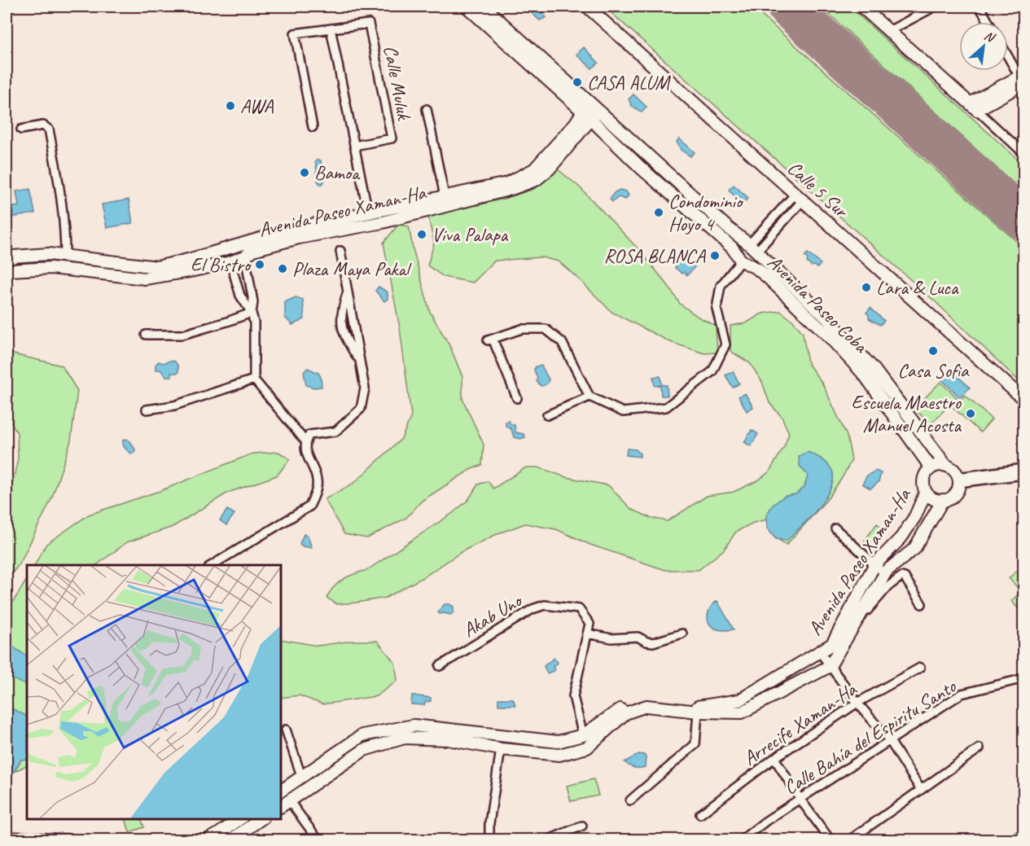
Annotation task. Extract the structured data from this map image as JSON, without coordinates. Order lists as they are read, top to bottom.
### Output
{
  "streets": {
    "main road": ["Calle 5 Sur", "Avenida Paseo Xaman-Ha", "Avenida Paseo Coba"],
    "street": [
      "Calle Muluk",
      "Akab Uno",
      "Arrecife Xaman-Ha",
      "Calle Bahía del Espiritu Santo"
    ]
  },
  "crossings": [
    ["Avenida Paseo Xaman-Ha", "Avenida Paseo Coba"],
    ["Avenida Paseo Xaman-Ha", "Akab Uno"]
  ],
  "places": [
    "CASA ALUM",
    "AWA",
    "Bamoa",
    "Condominio Hoyo 4",
    "Viva Palapa",
    "ROSA BLANCA",
    "El Bistro",
    "Plaza Maya Pakal",
    "Lara & Luca",
    "Casa Sofia",
    "Escuela Maestro Manuel Acosta"
  ],
  "north": "top right"
}
